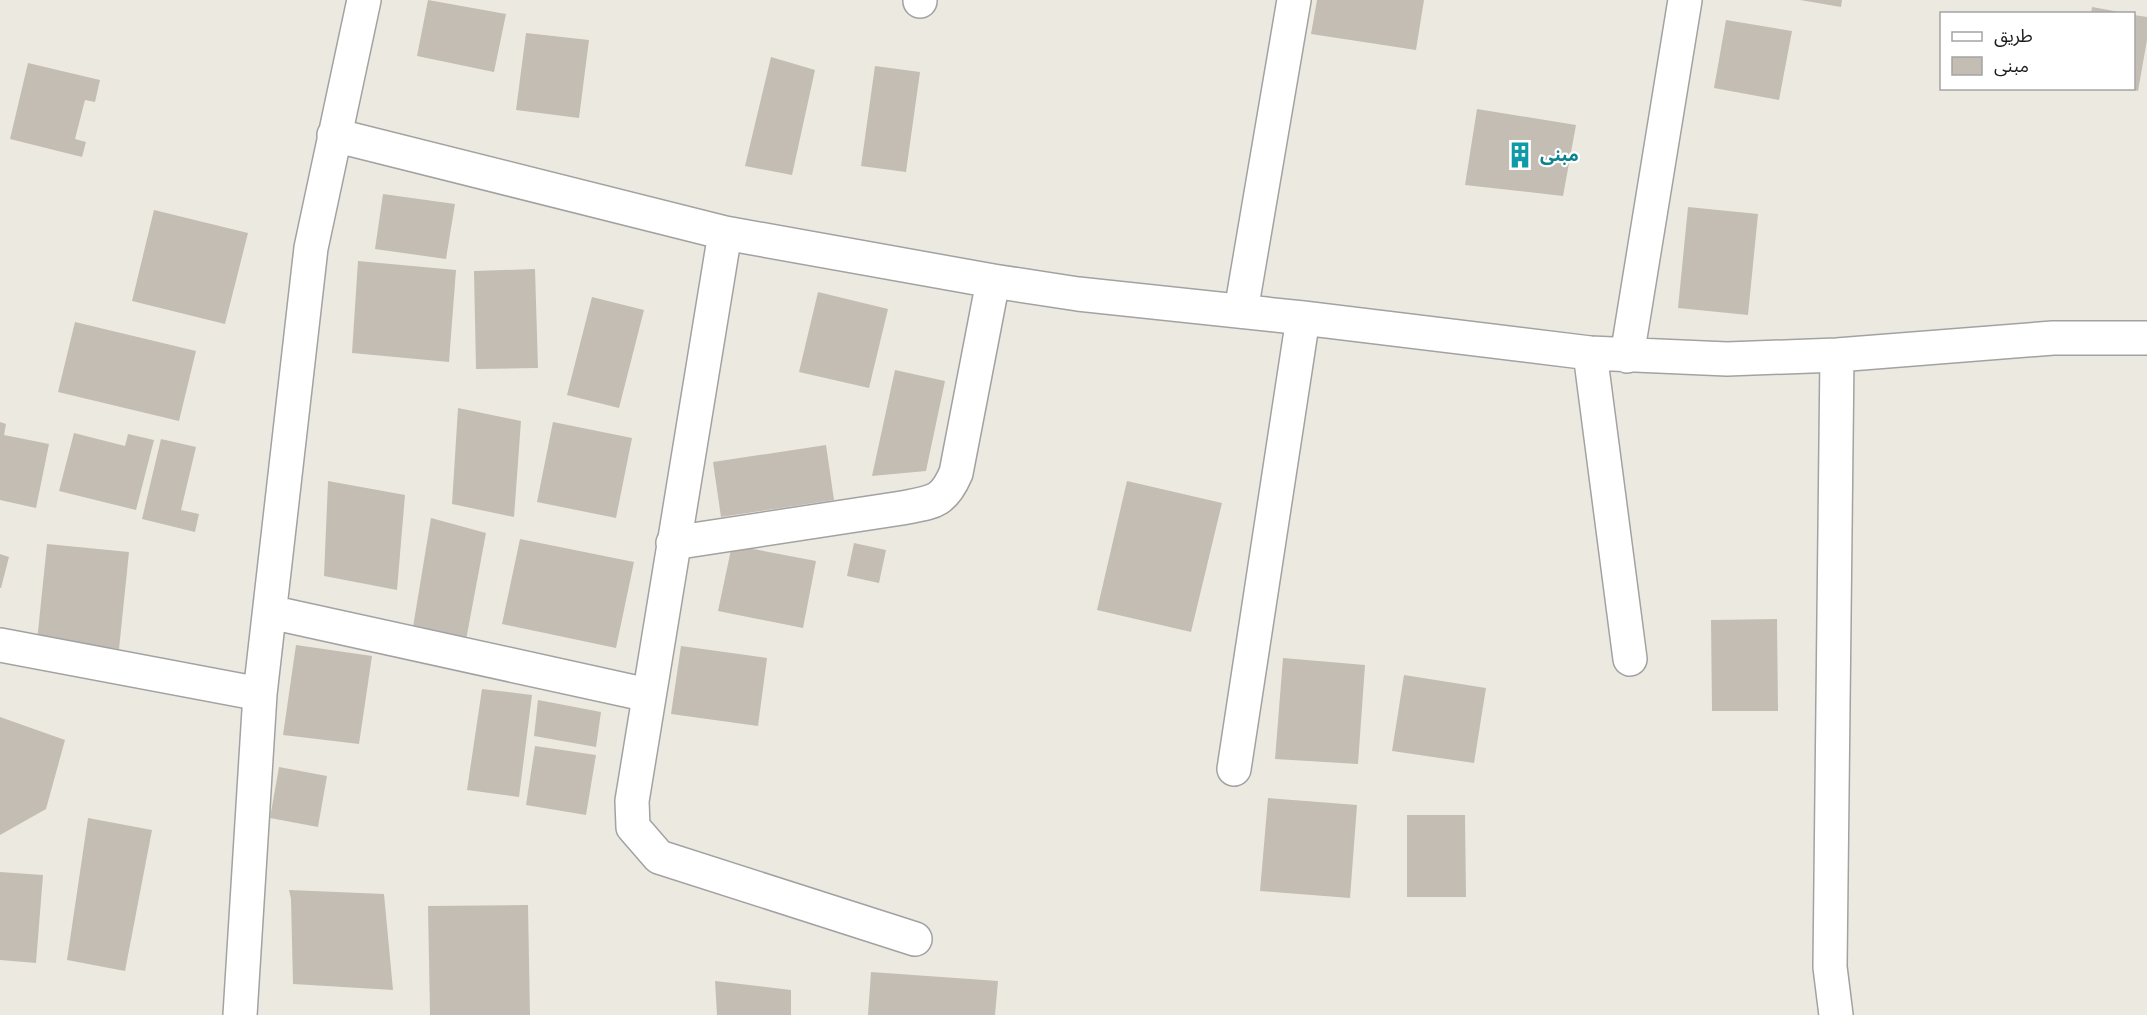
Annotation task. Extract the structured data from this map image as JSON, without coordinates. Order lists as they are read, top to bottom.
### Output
{
  "places": {
    "building": ["مبنى"]
  },
  "legend": ["طريق", "مبنى"]
}
